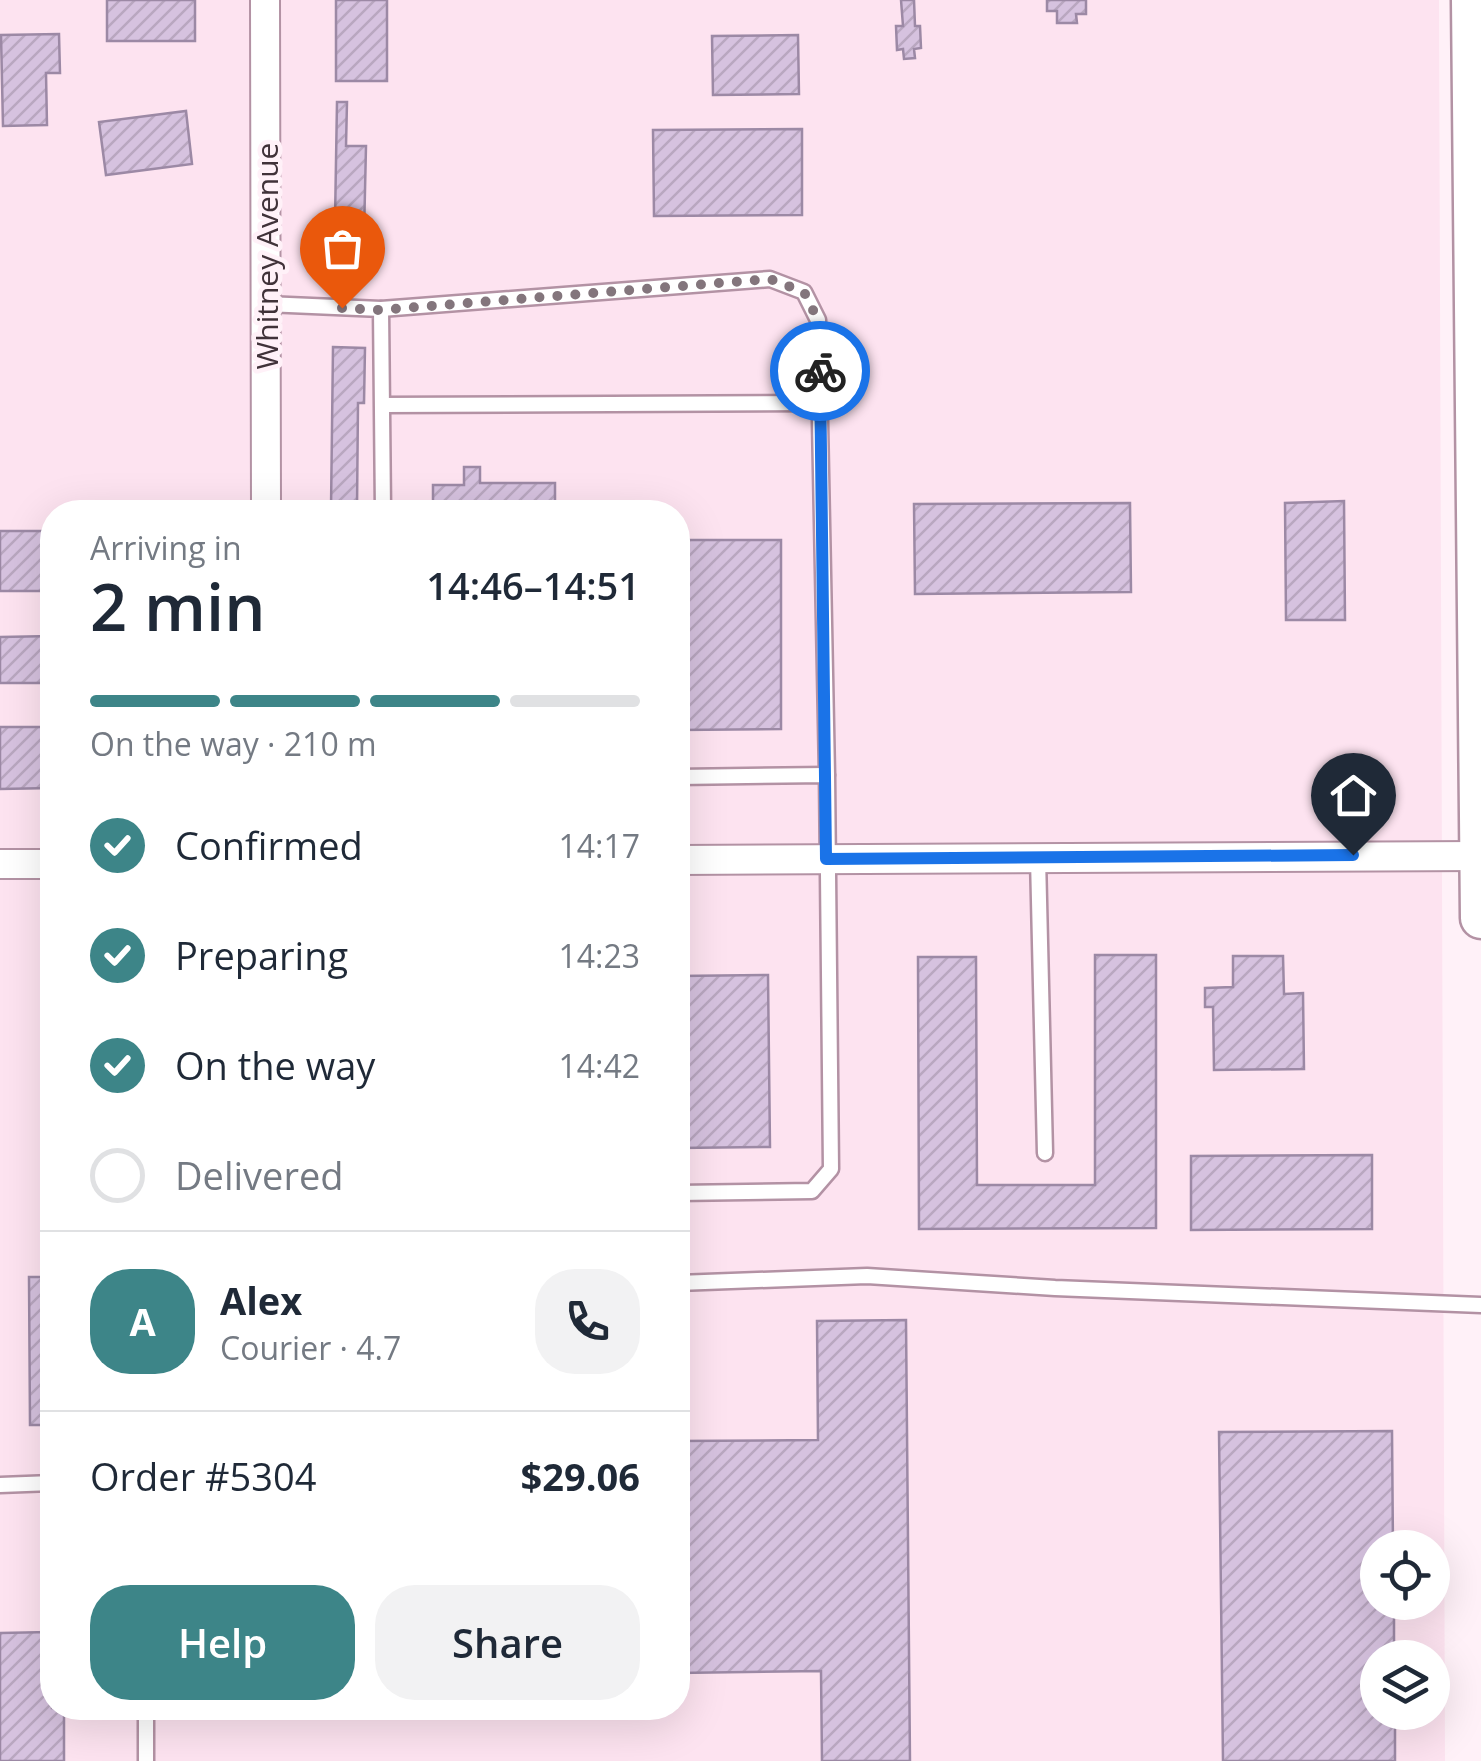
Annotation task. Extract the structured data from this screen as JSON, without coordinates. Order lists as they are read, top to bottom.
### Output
{
  "streets": {
    "street": ["Whitney Avenue"]
  },
  "page": {
    "heading": ["2 min", "Arriving in", "14:46–14:51"],
    "panel": [
      "Alex",
      "Courier · 4.7",
      "Order #5304",
      "$29.06"
    ],
    "bar": "On the way · 210 m",
    "list": [
      ["Confirmed", "14:17"],
      ["Preparing", "14:23"],
      ["On the way", "14:42"],
      "Delivered"
    ],
    "round": "A",
    "buttons": ["Help", "Share"]
  }
}
